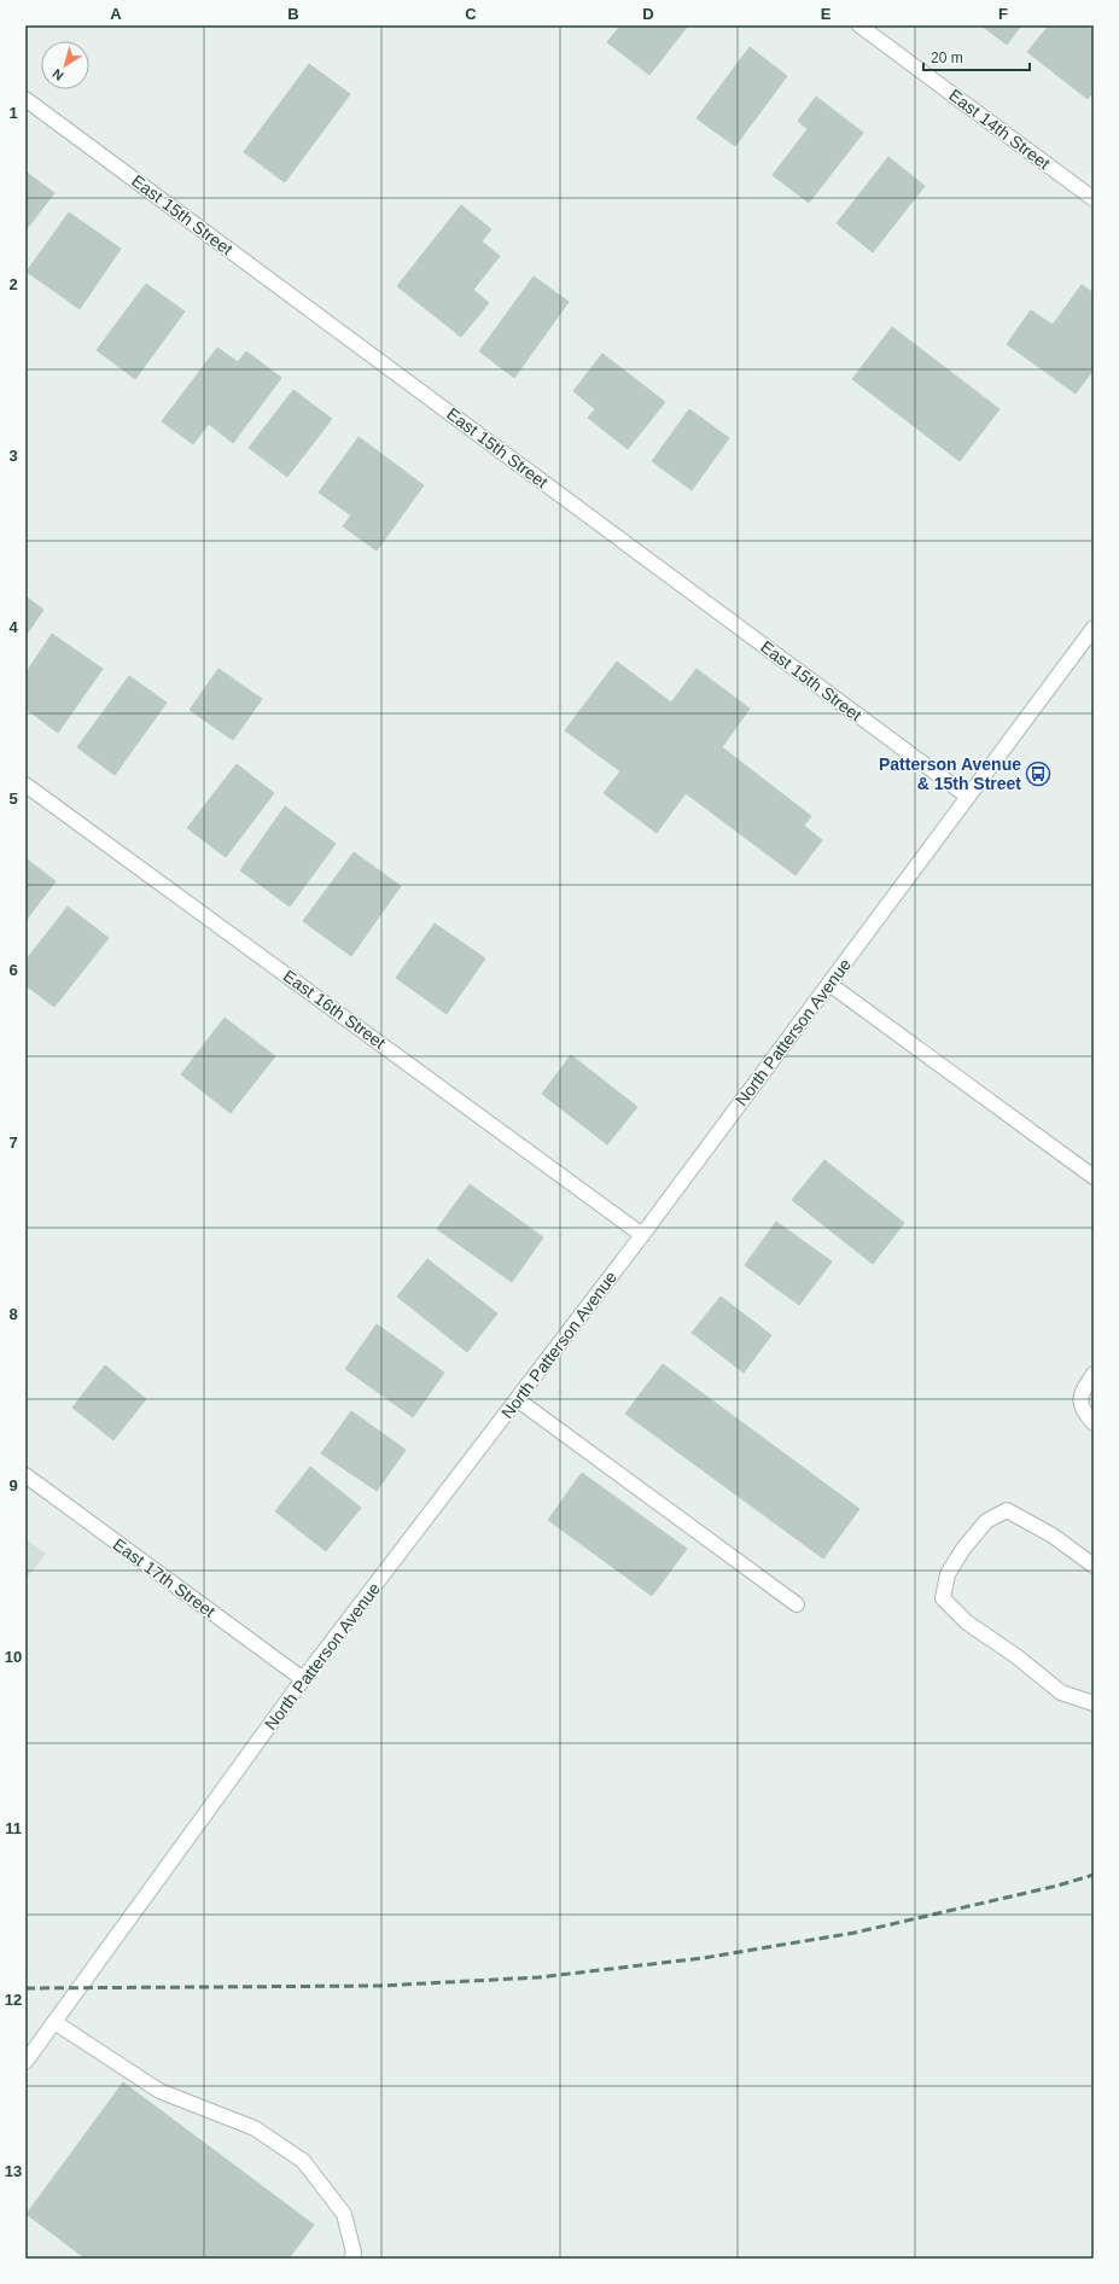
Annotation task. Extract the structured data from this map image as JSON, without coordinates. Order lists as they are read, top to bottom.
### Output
{
  "streets": {
    "street": [
      "East 14th Street",
      "East 15th Street",
      "East 16th Street",
      "North Patterson Avenue",
      "East 17th Street"
    ]
  },
  "crossings": [
    ["East 15th Street", "North Patterson Avenue"],
    ["East 16th Street", "North Patterson Avenue"],
    ["North Patterson Avenue", "East 17th Street"]
  ],
  "places": {
    "bus stop": ["Patterson Avenue & 15th Street"]
  },
  "scale_bar": "20 m",
  "north": "bottom left",
  "grid": {
    "columns": [
      "A",
      "B",
      "C",
      "D",
      "E",
      "F"
    ],
    "rows": [
      "1",
      "2",
      "3",
      "4",
      "5",
      "6",
      "7",
      "8",
      "9",
      "10",
      "11",
      "12",
      "13"
    ]
  }
}
